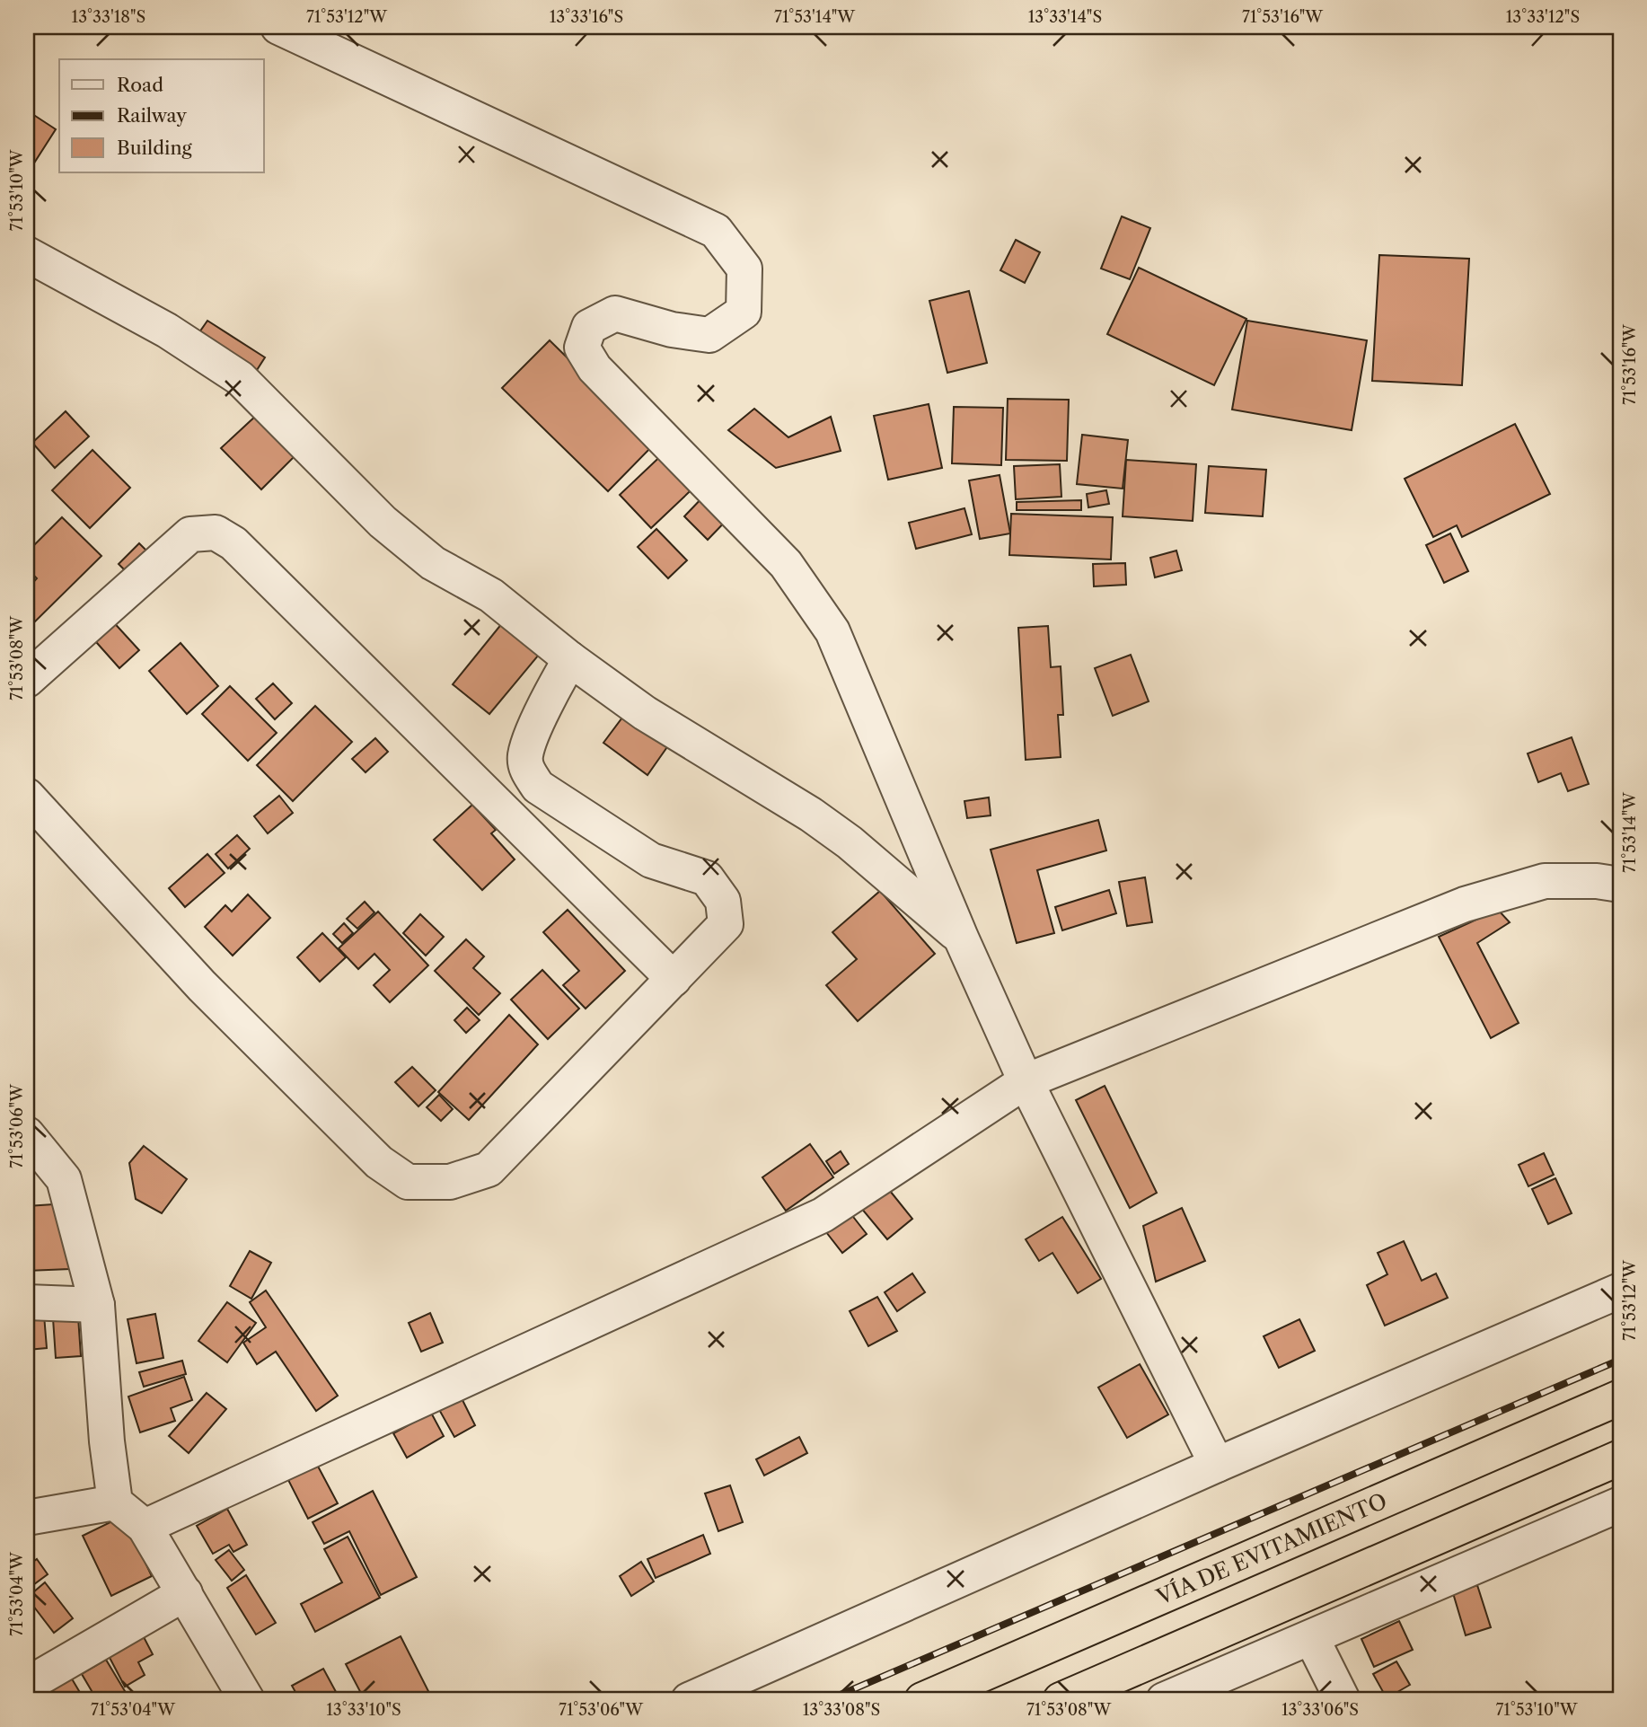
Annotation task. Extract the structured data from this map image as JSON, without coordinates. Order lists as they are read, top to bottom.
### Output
{
  "streets": {
    "highway": ["VÍA DE EVITAMIENTO"]
  },
  "legend": ["Road", "Railway", "Building"],
  "coordinates": [
    "13°33'18\"S",
    "71°53'12\"W",
    "13°33'16\"S",
    "71°53'14\"W",
    "13°33'14\"S",
    "71°53'16\"W",
    "13°33'12\"S",
    "71°53'10\"W",
    "71°53'08\"W",
    "71°53'06\"W",
    "71°53'04\"W",
    "13°33'10\"S",
    "13°33'08\"S",
    "13°33'06\"S"
  ]
}
